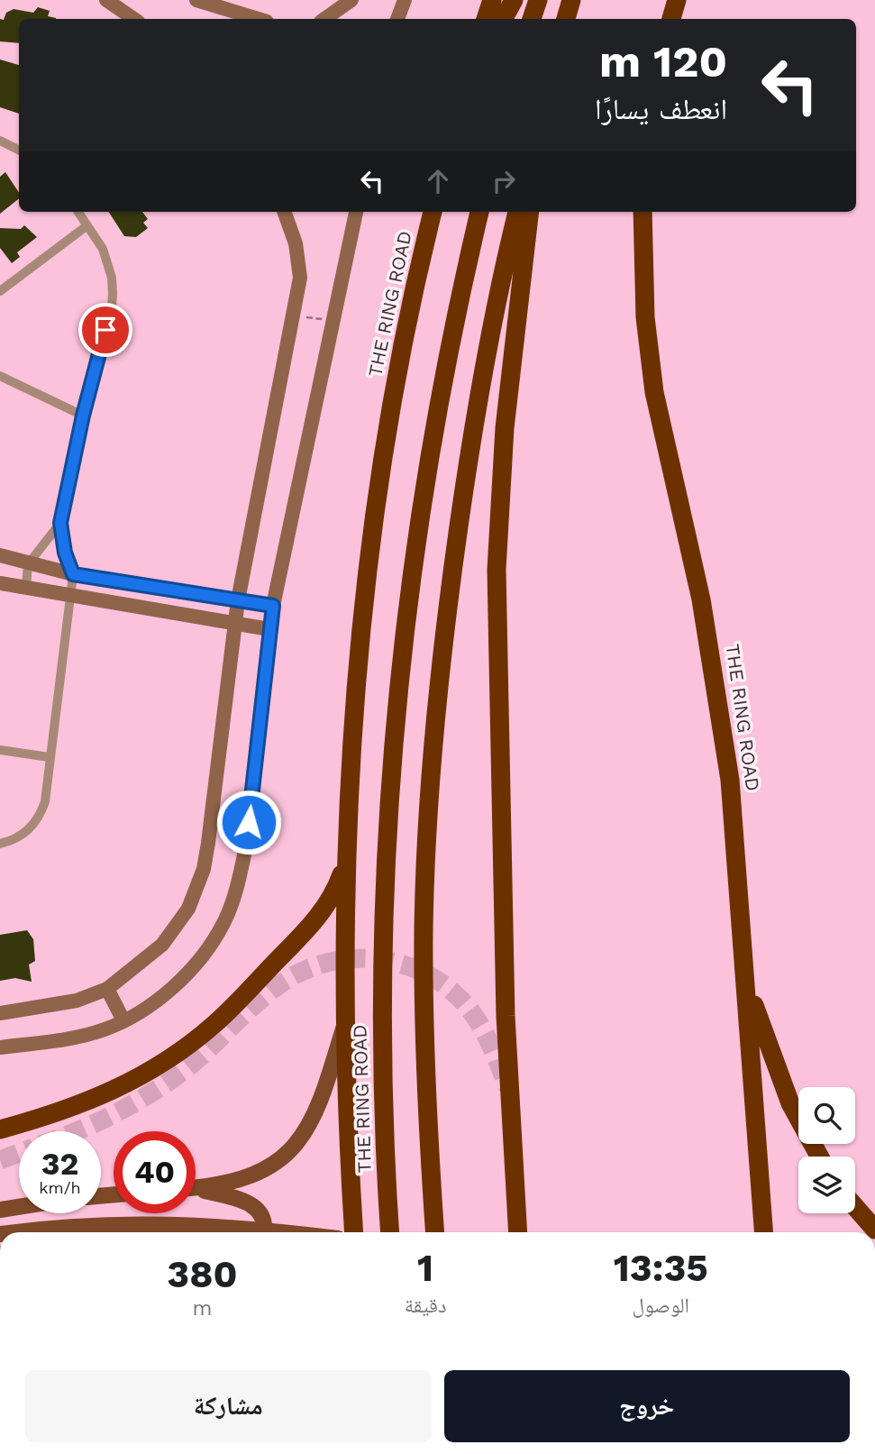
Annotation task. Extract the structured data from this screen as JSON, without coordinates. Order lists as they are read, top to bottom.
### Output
{
  "streets": {
    "highway": ["THE RING ROAD"]
  },
  "page": {
    "turn": ["120 m", "انعطف يسارًا"],
    "speed": "32 km/h",
    "limit": "40",
    "eta": [
      "13:35",
      "الوصول",
      "1",
      "دقيقة",
      "380",
      "m"
    ],
    "buttons": ["خروج", "مشاركة"]
  }
}
